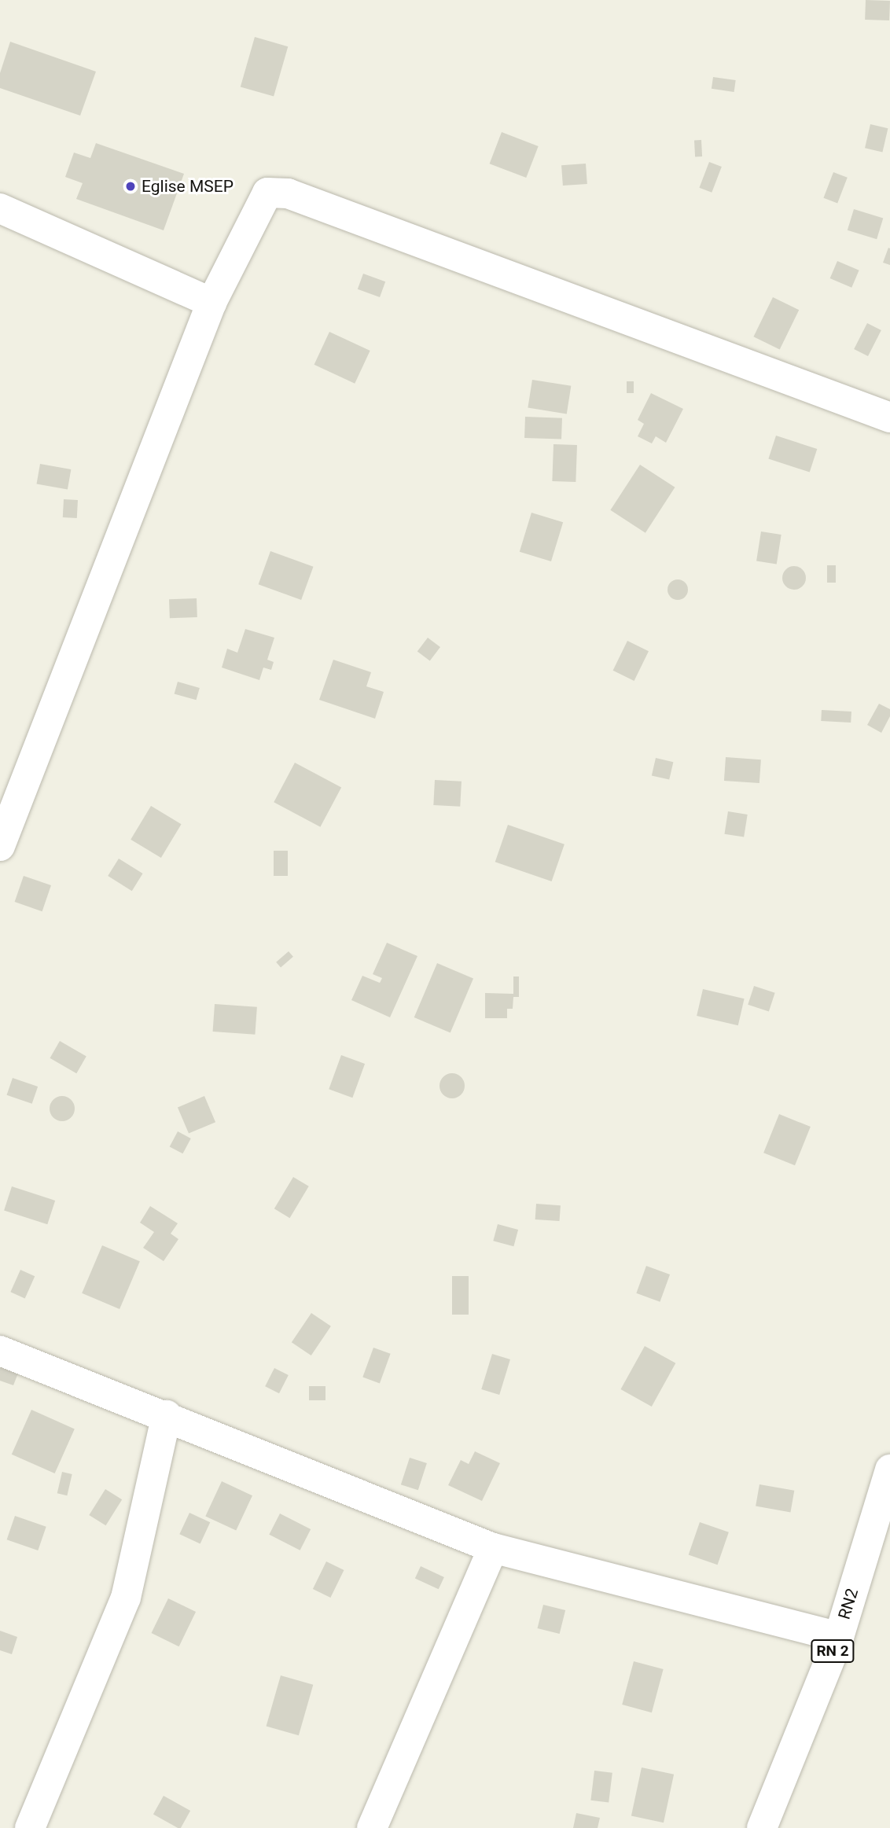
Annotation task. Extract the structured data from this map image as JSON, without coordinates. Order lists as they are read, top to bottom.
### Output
{
  "streets": {
    "street": ["RN2", "RN 2"]
  },
  "places": ["Eglise MSEP"]
}
